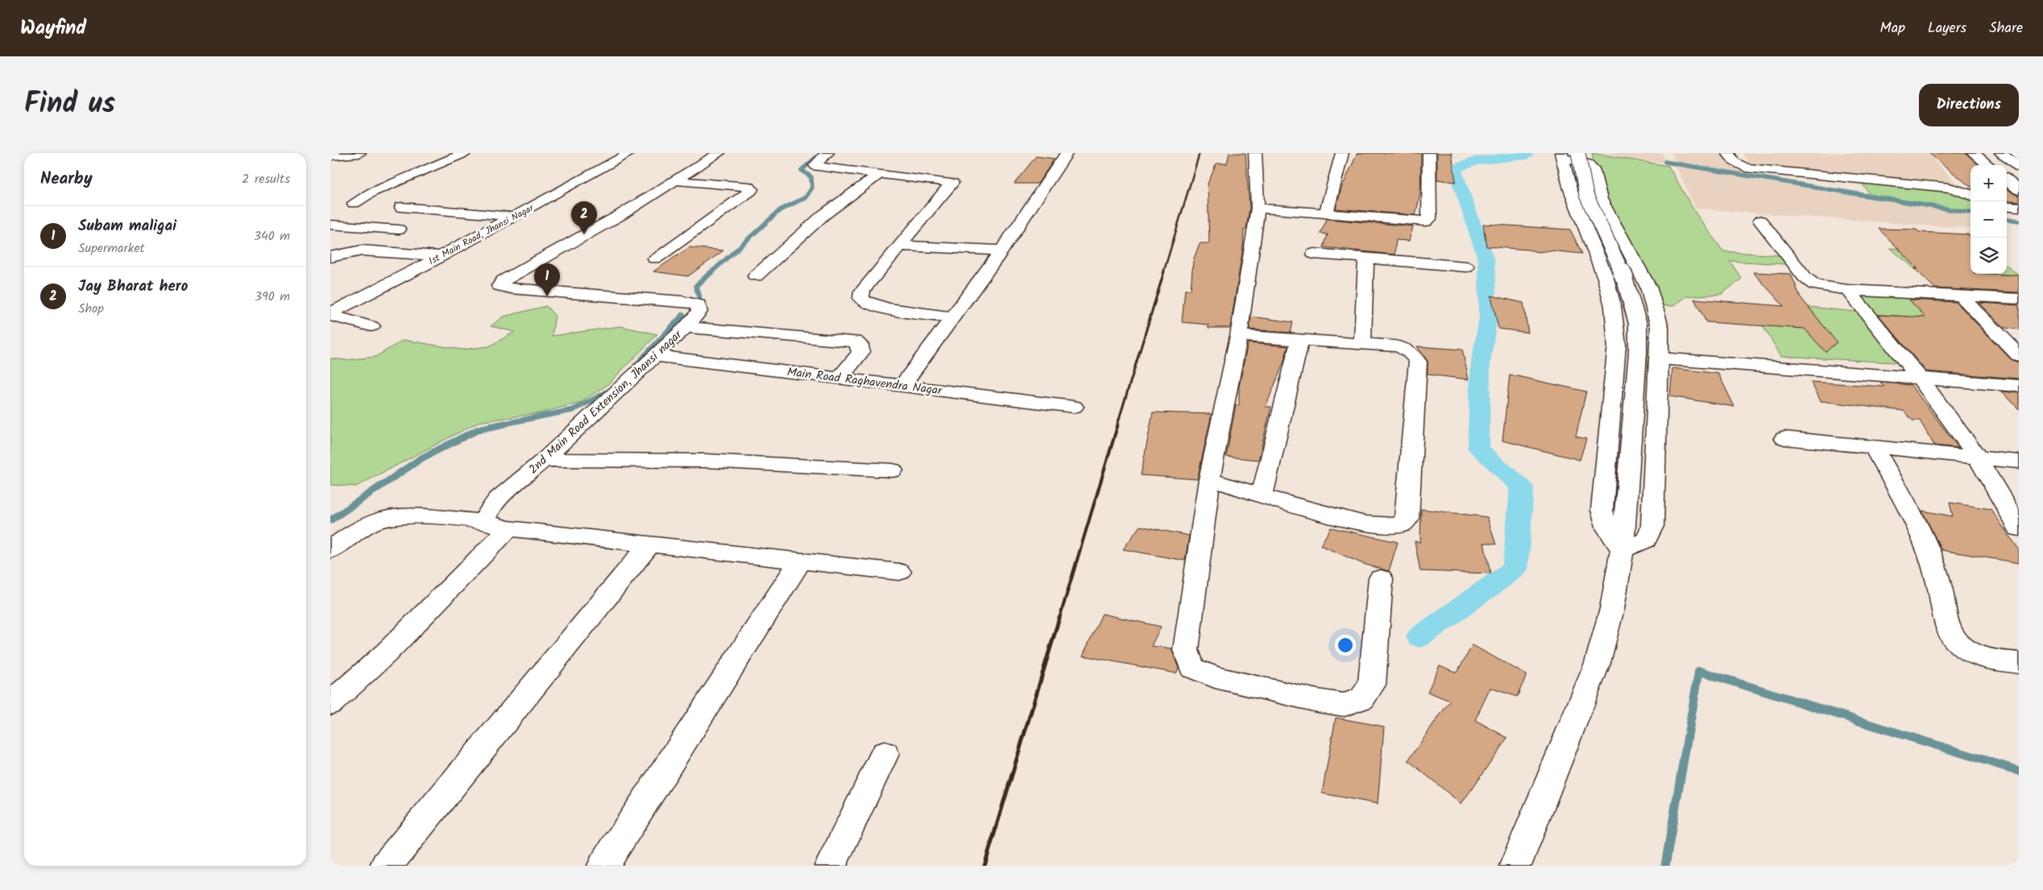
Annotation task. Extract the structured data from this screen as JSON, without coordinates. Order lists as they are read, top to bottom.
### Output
{
  "streets": {
    "main road": ["1st Main Road, Jhansi Nagar", "Main Road Raghavendra Nagar", "2nd Main Road Extension, Jhansi nagar"]
  },
  "crossings": [
    ["Main Road Raghavendra Nagar", "2nd Main Road Extension, Jhansi nagar"]
  ],
  "page": {
    "header": "Wayfind",
    "nav": ["Map", "Layers", "Share"],
    "title": "Find us",
    "buttons": "Directions",
    "heading": ["Nearby", "2 results"],
    "map_buttons": ["+", "−"],
    "pins": ["2", "1"],
    "list": [
      {
        "mark": "1",
        "name": "Subam maligai",
        "note": "Supermarket",
        "value": "340 m"
      },
      {
        "mark": "2",
        "name": "Jay Bharat hero",
        "note": "Shop",
        "value": "390 m"
      }
    ]
  }
}
